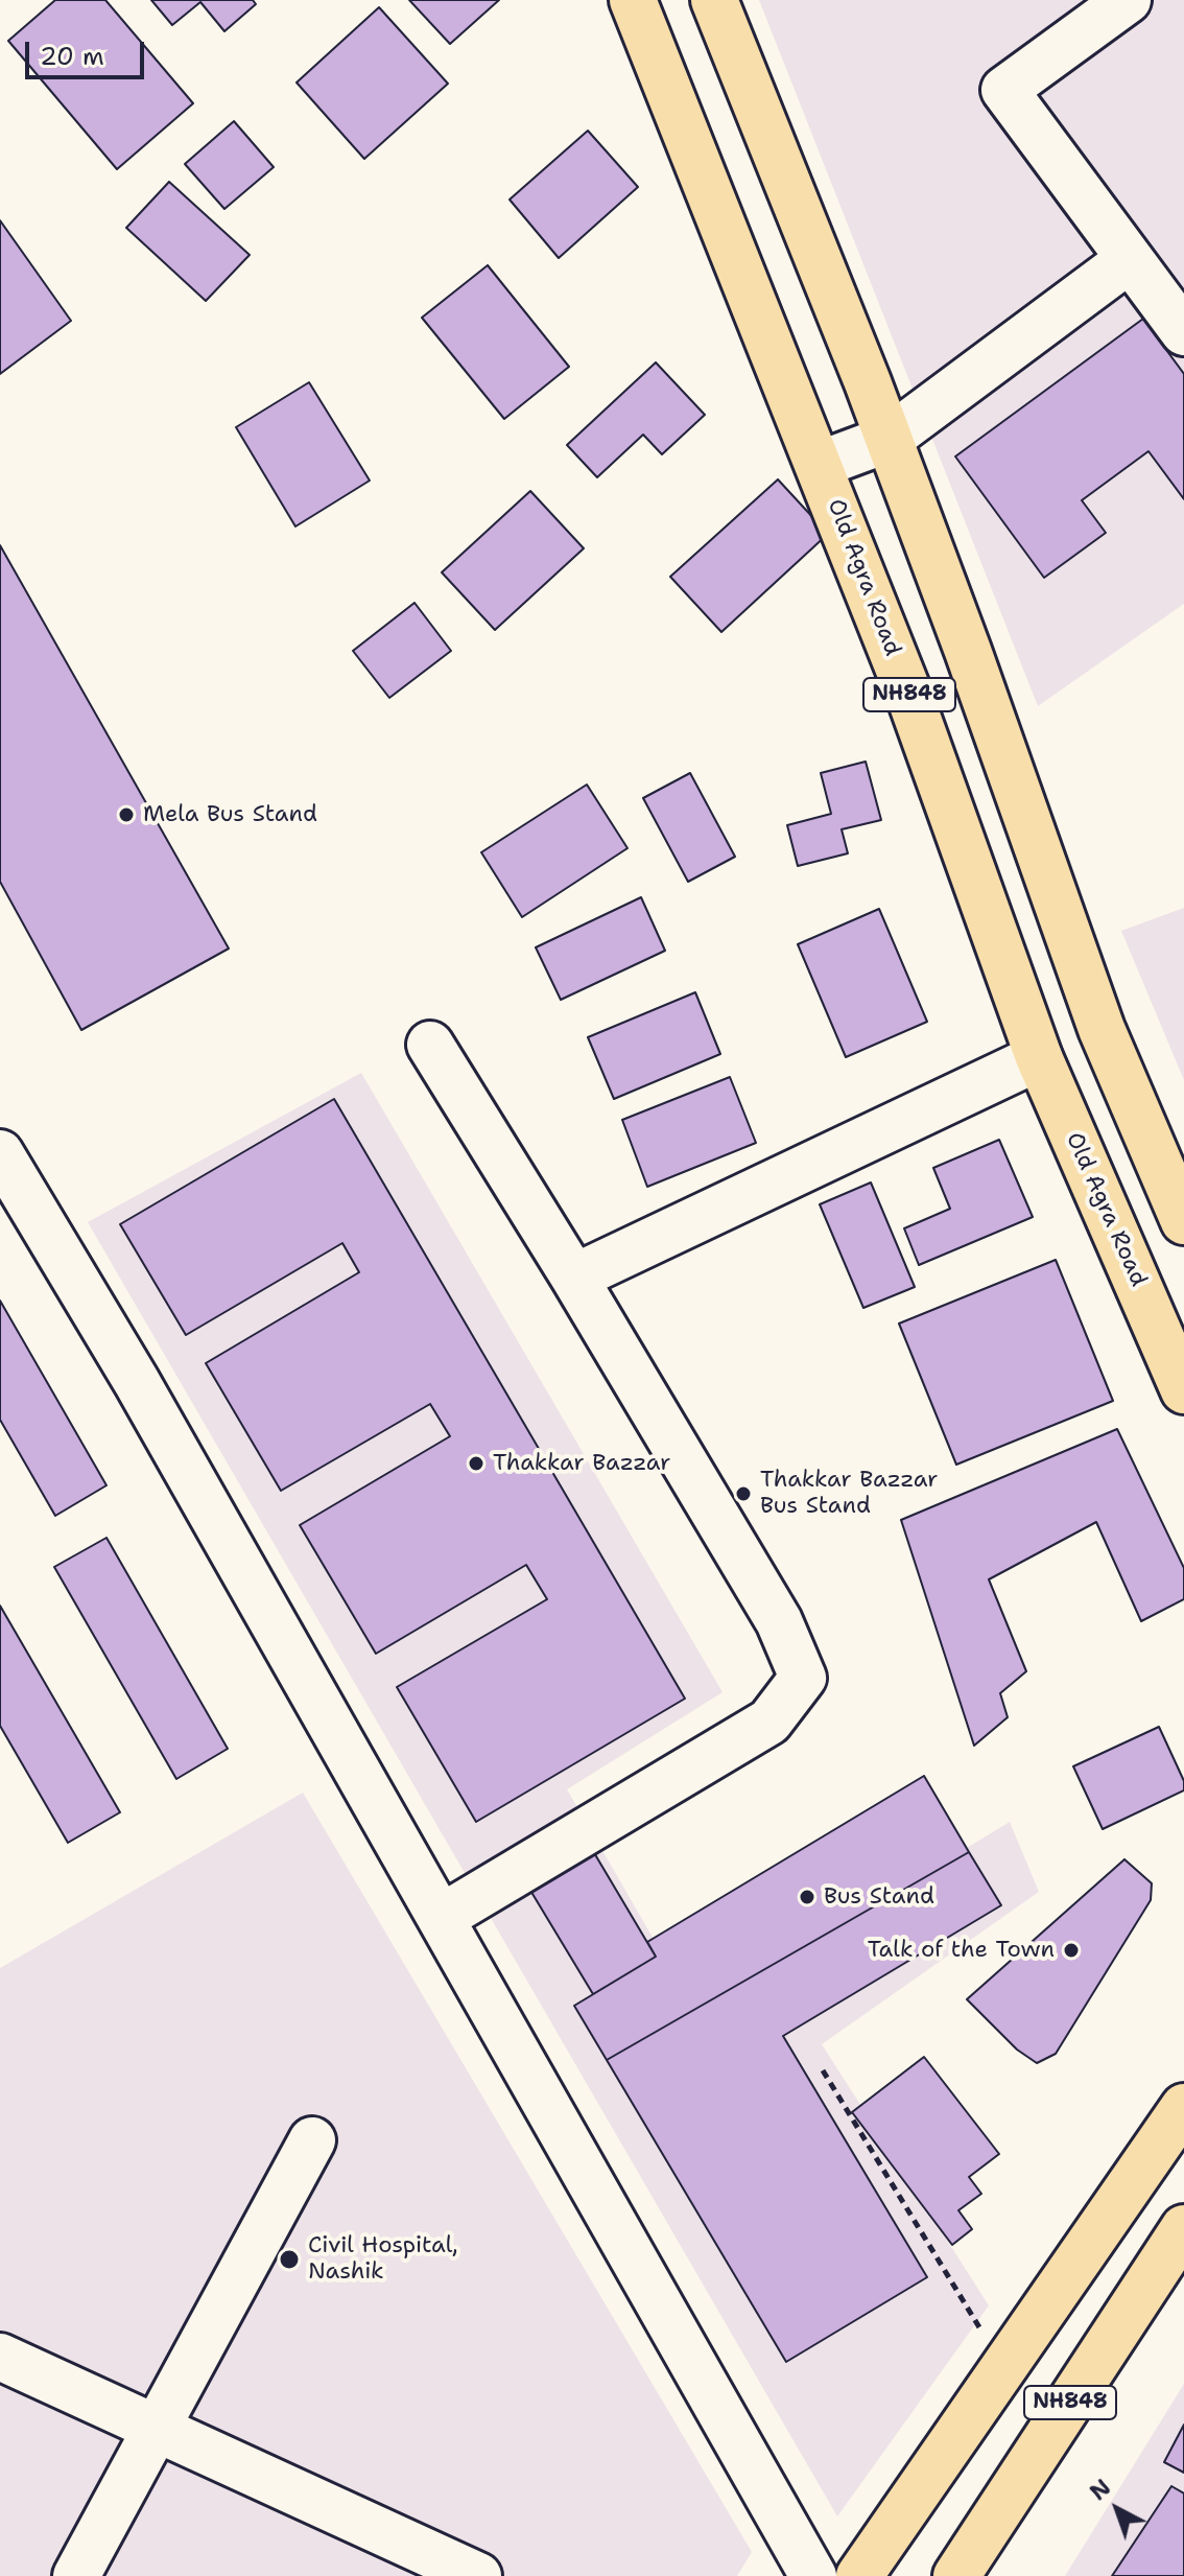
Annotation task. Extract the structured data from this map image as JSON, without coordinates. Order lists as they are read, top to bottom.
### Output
{
  "streets": {
    "highway": ["Old Agra Road", "NH848"]
  },
  "places": [
    "Mela Bus Stand",
    "Thakkar Bazzar",
    "Thakkar Bazzar Bus Stand",
    "Bus Stand",
    "Talk of the Town",
    "Civil Hospital, Nashik"
  ],
  "scale_bar": "20 m",
  "north": "top left"
}
